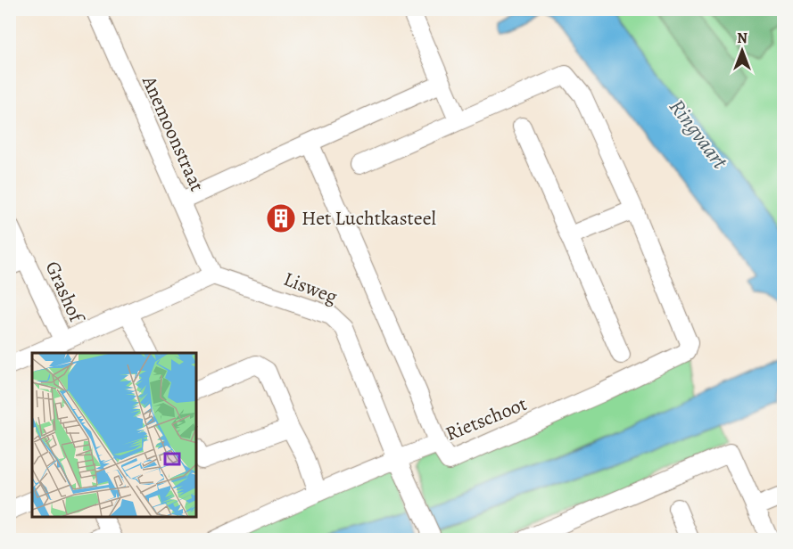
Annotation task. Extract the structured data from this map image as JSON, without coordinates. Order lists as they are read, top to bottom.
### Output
{
  "streets": {
    "street": [
      "Anemoonstraat",
      "Lisweg",
      "Grashof",
      "Rietschoot"
    ]
  },
  "crossings": [
    ["Anemoonstraat", "Lisweg"]
  ],
  "water": ["Ringvaart"],
  "places": {
    "building": ["Het Luchtkasteel"]
  },
  "north": "top"
}
